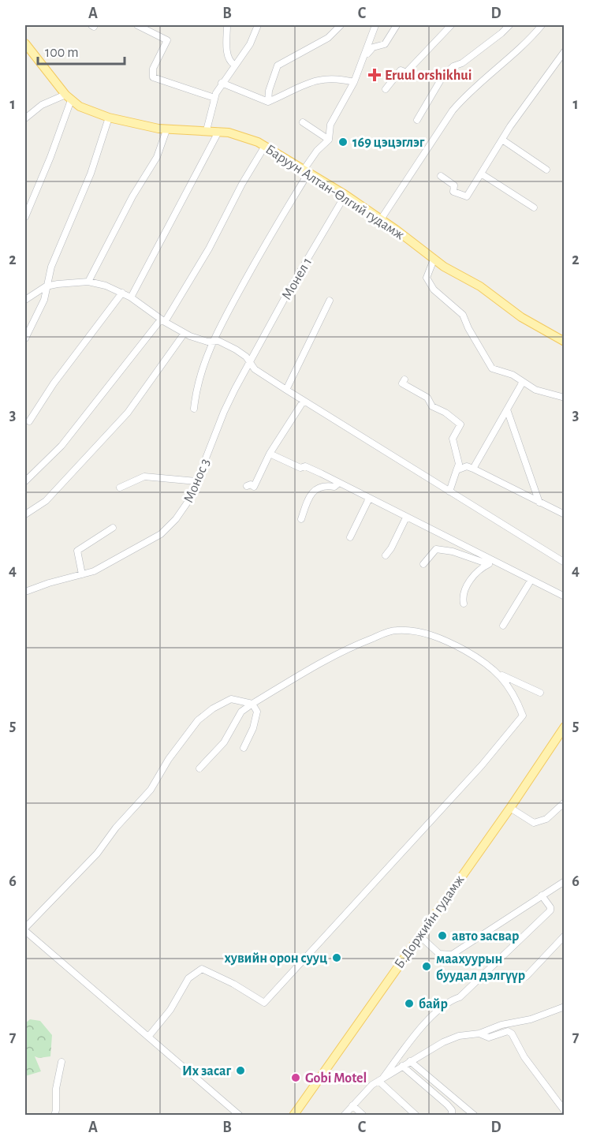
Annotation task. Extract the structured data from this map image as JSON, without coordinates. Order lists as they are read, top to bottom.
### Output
{
  "streets": {
    "main road": ["Баруун Алтан-Өлгий гудамж", "Б.Доржийн гудамж"],
    "street": ["Монел 1", "Монос 3"]
  },
  "crossings": [
    ["Баруун Алтан-Өлгий гудамж", "Монел 1"],
    ["Монел 1", "Монос 3"]
  ],
  "places": {
    "health": ["Eruul orshikhui"],
    "other": [
      "169 цэцэглэг",
      "авто засвар",
      "хувийн орон сууц",
      "маахуурын буудал дэлгүүр",
      "байр",
      "Их засаг",
      "Gobi Motel"
    ]
  },
  "scale_bar": "100 m",
  "grid": {
    "columns": [
      "A",
      "B",
      "C",
      "D"
    ],
    "rows": [
      "1",
      "2",
      "3",
      "4",
      "5",
      "6",
      "7"
    ]
  }
}
